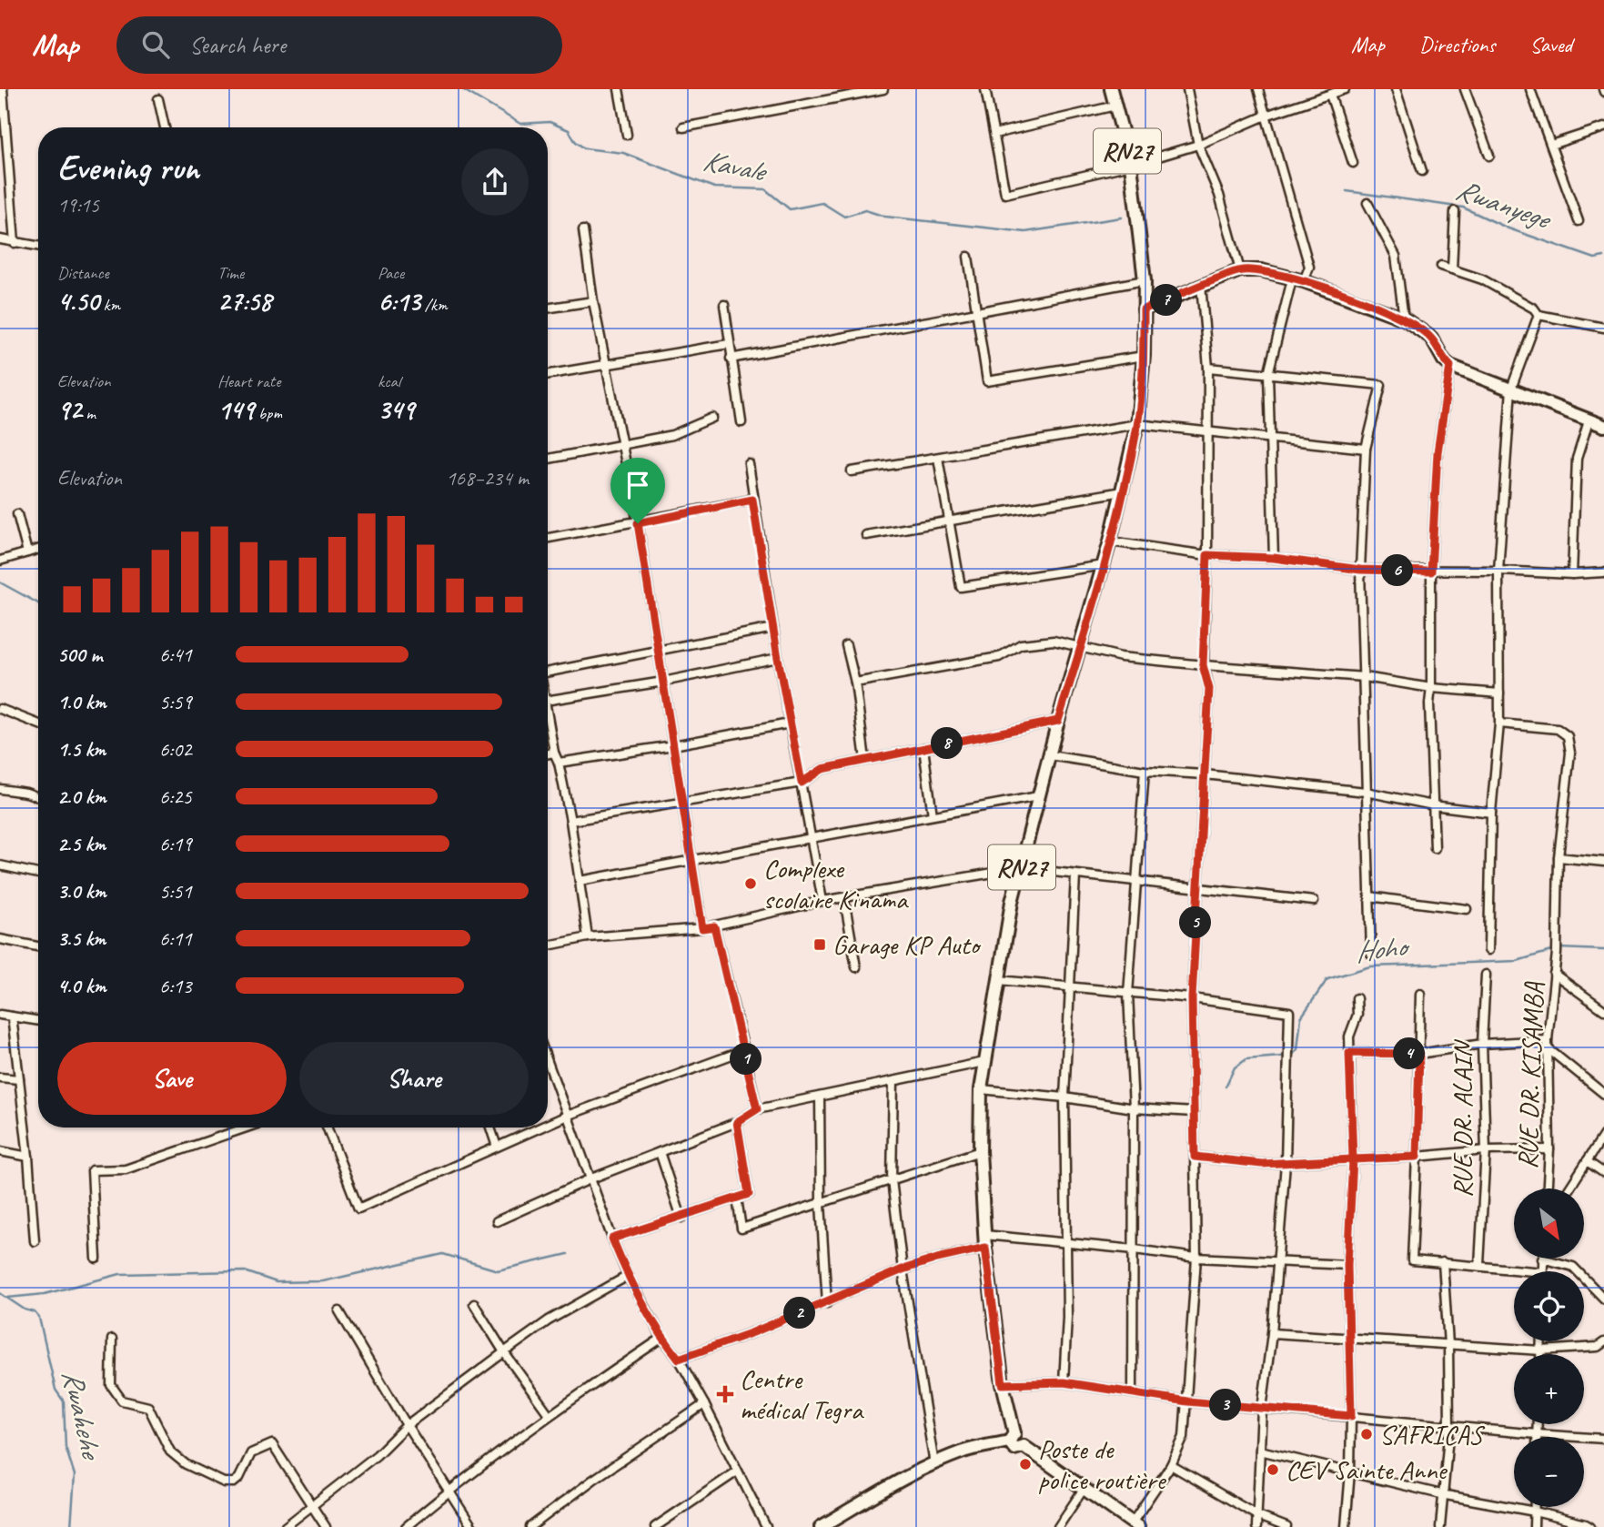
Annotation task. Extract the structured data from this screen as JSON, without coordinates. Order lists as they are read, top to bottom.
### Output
{
  "streets": {
    "main road": ["RN27"],
    "street": ["RUE DR. KISAMBA", "RUE DR. ALAIN"]
  },
  "water": [
    "Kavale",
    "Rwanyege",
    "Hoho",
    "Rwahehe"
  ],
  "places": {
    "other": [
      "Complexe scolaire Kinama",
      "SAFRICAS",
      "Poste de police routière",
      "CEV Sainte Anne"
    ],
    "transit": ["Garage KP Auto"],
    "health": ["Centre médical Tegra"]
  },
  "north": "bottom right",
  "page": {
    "header": "Map",
    "search": "Search here",
    "nav": ["Map", "Directions", "Saved"],
    "heading": ["Evening run", "19:15"],
    "stats": [
      ["Distance", "4.50 km"],
      ["Time", "27:58"],
      ["Pace", "6:13 /km"],
      ["Elevation", "92 m"],
      ["Heart rate", "149 bpm"],
      ["kcal", "349"]
    ],
    "pins": [
      "7",
      "6",
      "8",
      "5",
      "4",
      "1",
      "2",
      "3"
    ],
    "chart": ["Elevation", "168–234 m"],
    "list": [
      {
        "name": "500 m",
        "note": "6:41"
      },
      {
        "name": "1.0 km",
        "note": "5:59"
      },
      {
        "name": "1.5 km",
        "note": "6:02"
      },
      {
        "name": "2.0 km",
        "note": "6:25"
      },
      {
        "name": "2.5 km",
        "note": "6:19"
      },
      {
        "name": "3.0 km",
        "note": "5:51"
      },
      {
        "name": "3.5 km",
        "note": "6:11"
      },
      {
        "name": "4.0 km",
        "note": "6:13"
      }
    ],
    "buttons": ["Save", "Share"],
    "map_buttons": ["+", "−"]
  }
}
